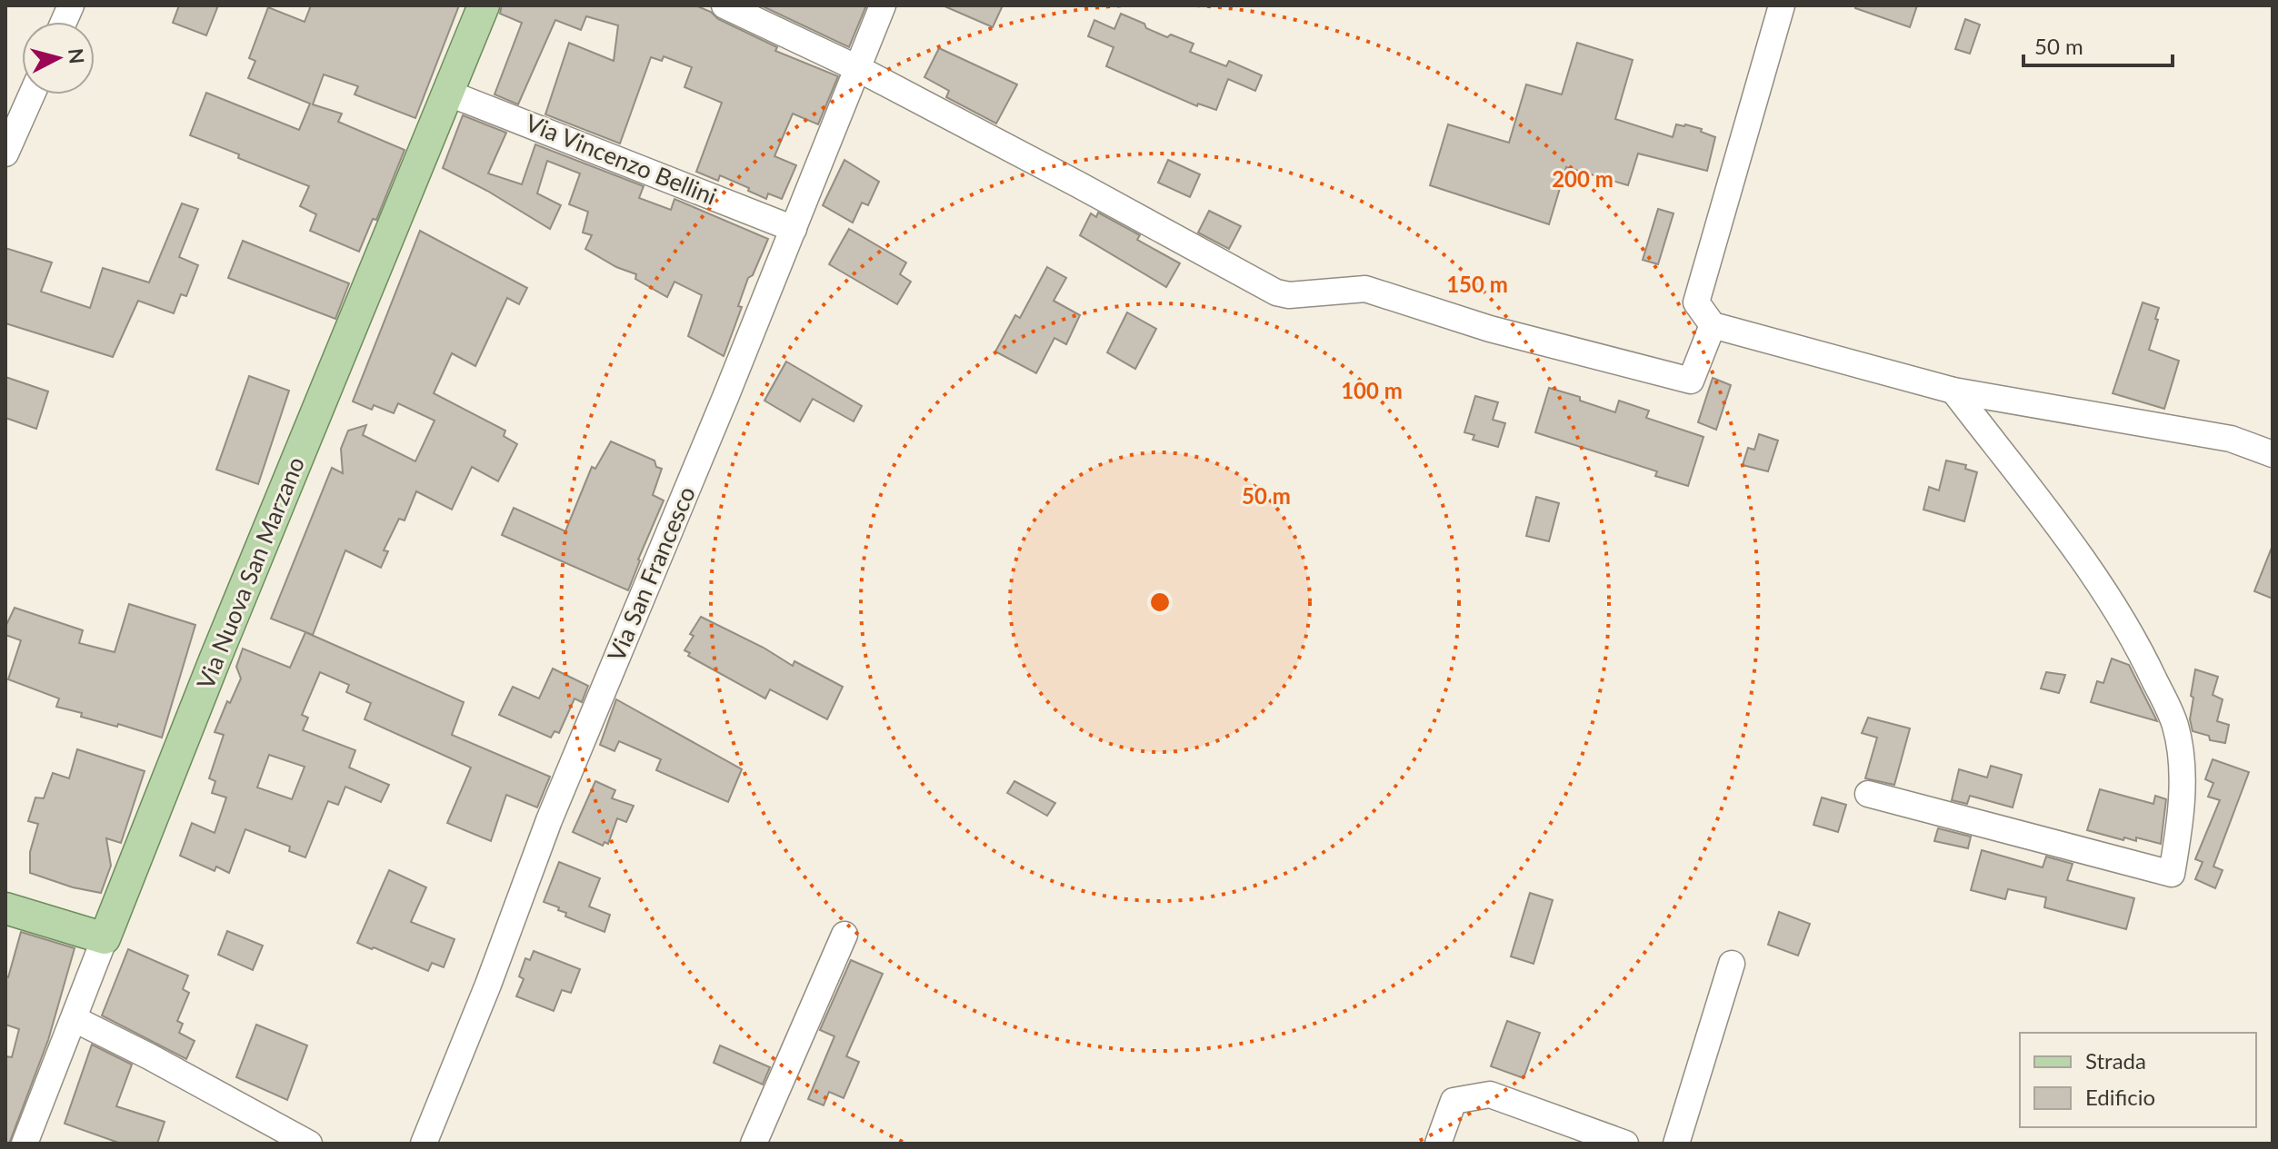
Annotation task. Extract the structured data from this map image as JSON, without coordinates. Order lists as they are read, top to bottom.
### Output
{
  "streets": {
    "main road": ["Via Nuova San Marzano"],
    "street": ["Via Vincenzo Bellini", "Via San Francesco"]
  },
  "crossings": [
    ["Via Vincenzo Bellini", "Via Nuova San Marzano"],
    ["Via Vincenzo Bellini", "Via San Francesco"]
  ],
  "legend": ["Strada", "Edificio"],
  "scale_bar": "50 m",
  "north": "right",
  "rings": [
    "200 m",
    "150 m",
    "100 m",
    "50 m"
  ]
}
